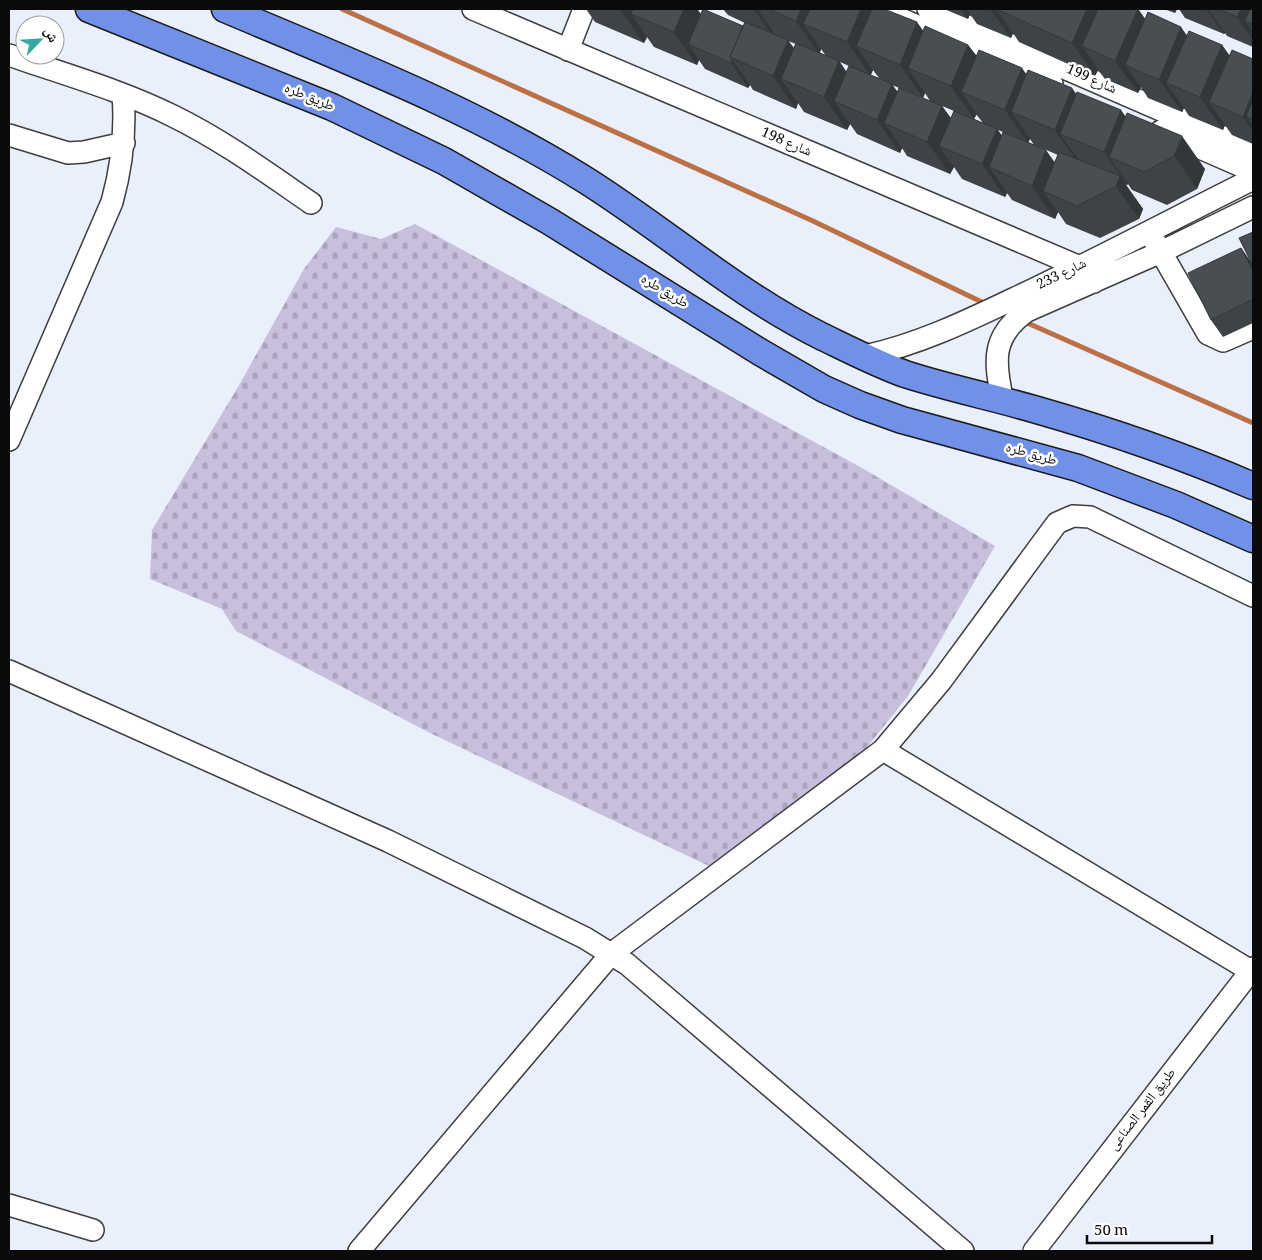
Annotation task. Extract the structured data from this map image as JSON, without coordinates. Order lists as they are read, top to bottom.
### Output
{
  "streets": {
    "main road": ["طريق طره"],
    "street": [
      "شارع 199",
      "شارع 198",
      "شارع 233",
      "طريق القمر الصناعى"
    ]
  },
  "crossings": [
    ["شارع 198", "شارع 233"]
  ],
  "scale_bar": "50 m",
  "north": "top right"
}
